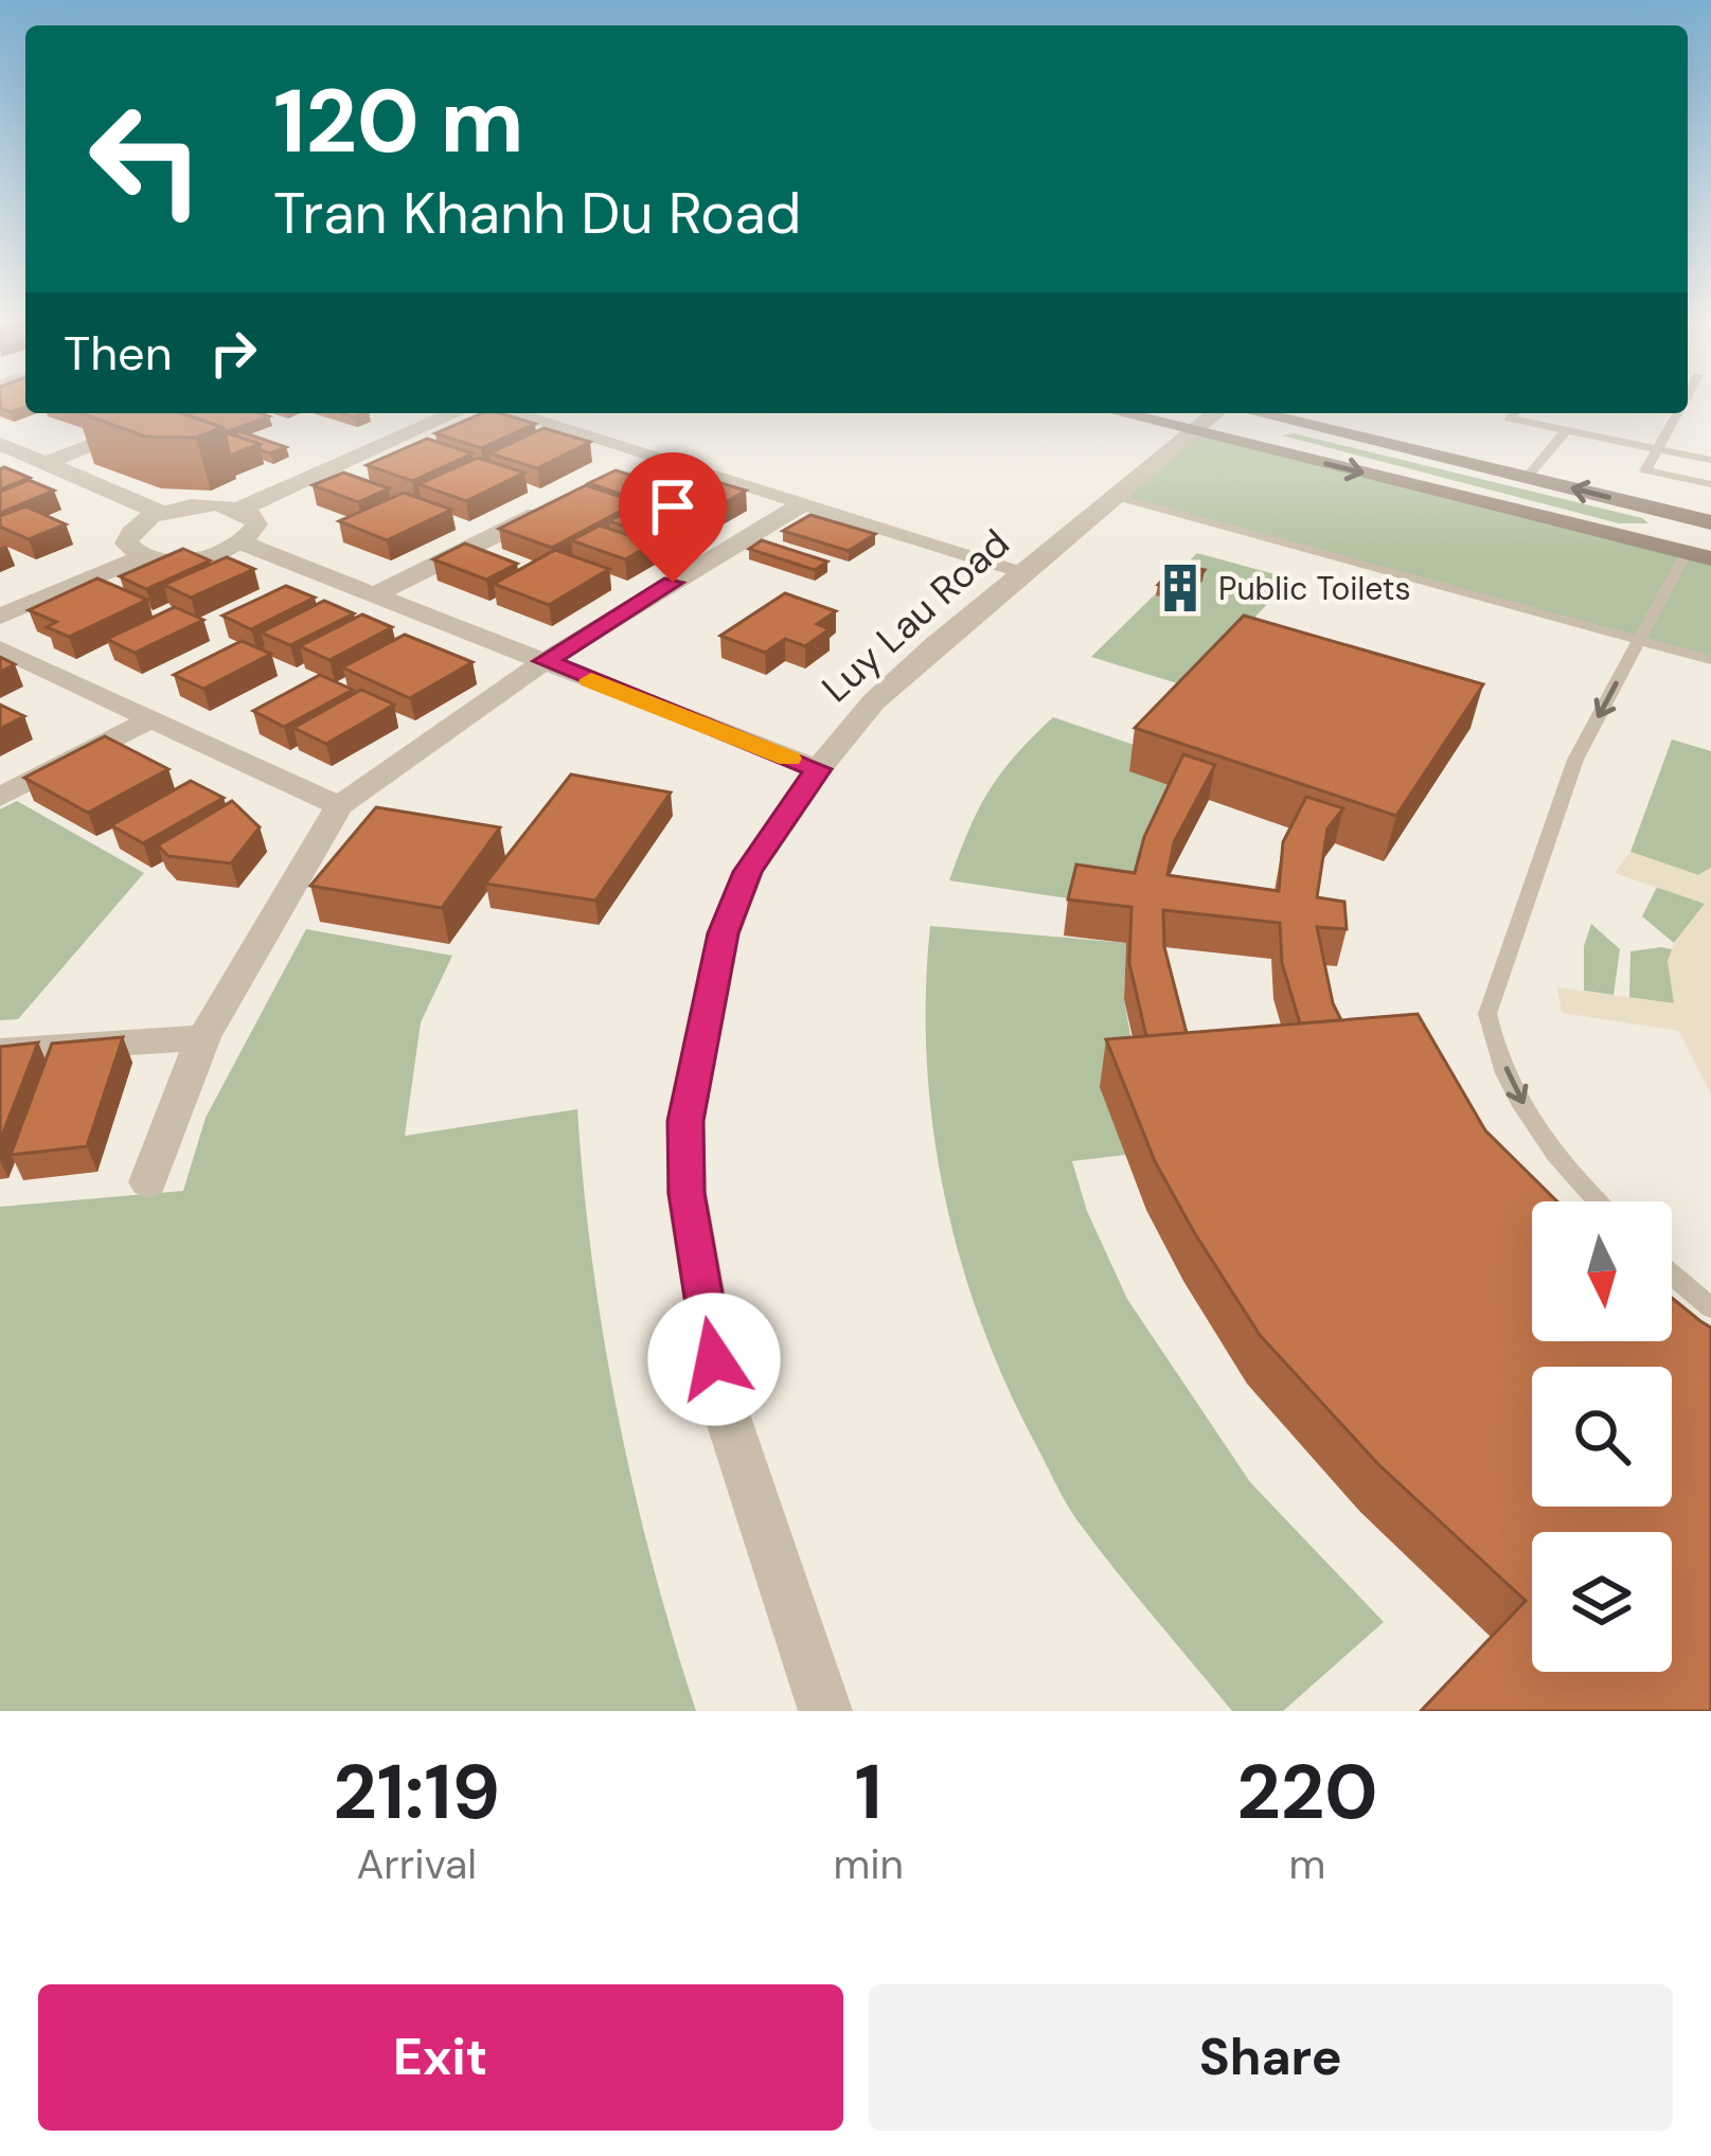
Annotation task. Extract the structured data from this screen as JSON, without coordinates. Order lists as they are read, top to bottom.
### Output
{
  "streets": {
    "street": ["Luy Lau Road"]
  },
  "places": {
    "building": ["Public Toilets"]
  },
  "north": "bottom",
  "page": {
    "turn": ["120 m", "Tran Khanh Du Road"],
    "then": "Then",
    "eta": [
      "21:19",
      "Arrival",
      "1",
      "min",
      "220",
      "m"
    ],
    "buttons": ["Exit", "Share"]
  }
}
